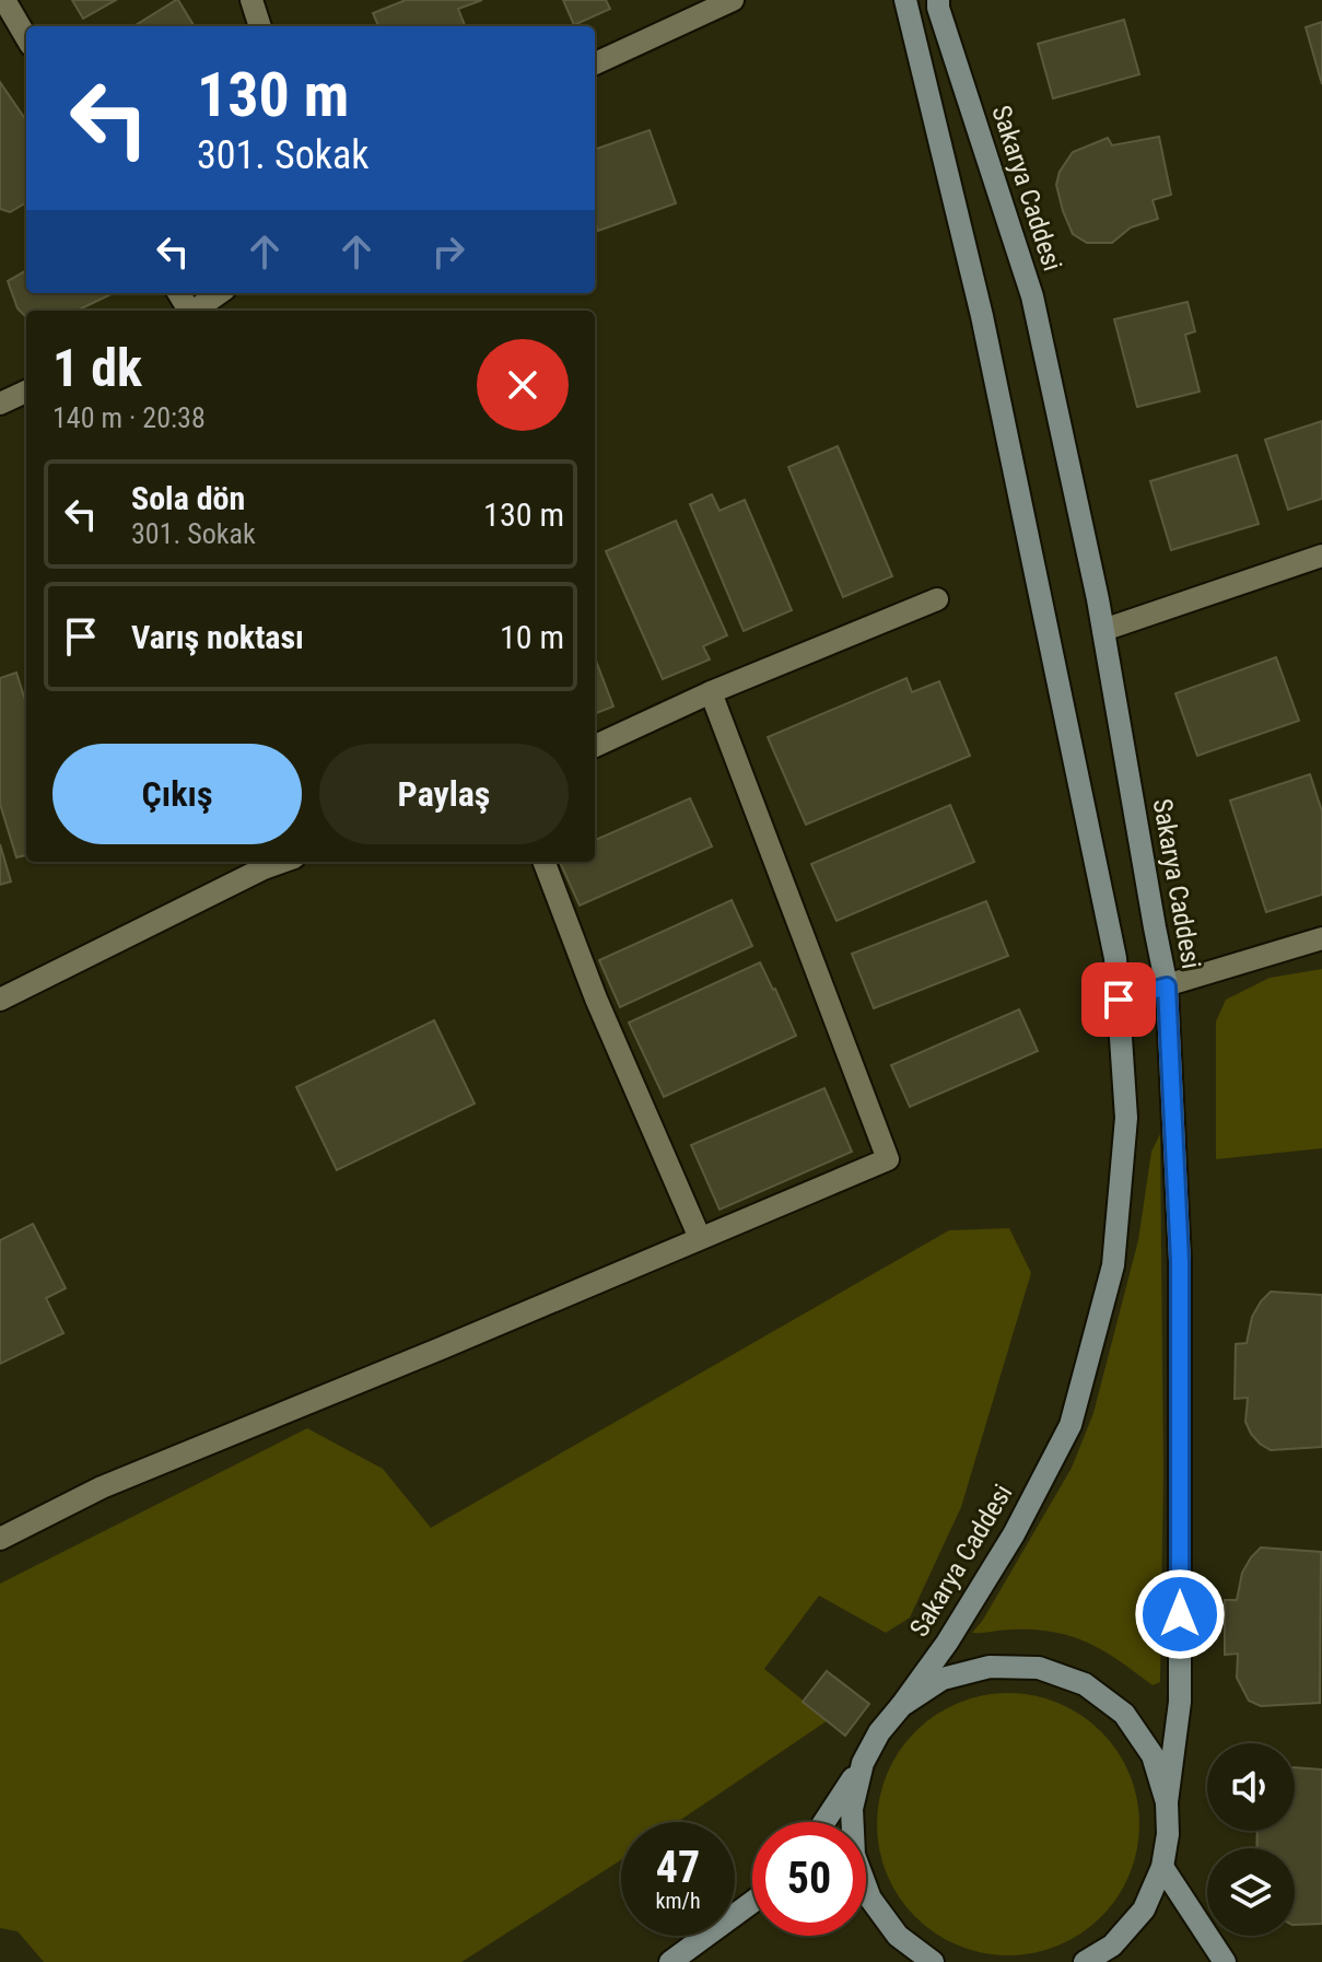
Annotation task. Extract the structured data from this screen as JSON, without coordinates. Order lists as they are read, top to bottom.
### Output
{
  "streets": {
    "main road": ["Sakarya Caddesi"]
  },
  "page": {
    "turn": ["130 m", "301. Sokak"],
    "heading": ["1 dk", "140 m · 20:38"],
    "list": [
      {
        "name": "Sola dön",
        "note": "301. Sokak",
        "value": "130 m"
      },
      {
        "name": "Varış noktası",
        "value": "10 m"
      }
    ],
    "buttons": ["Çıkış", "Paylaş"],
    "speed": "47 km/h",
    "limit": "50"
  }
}
